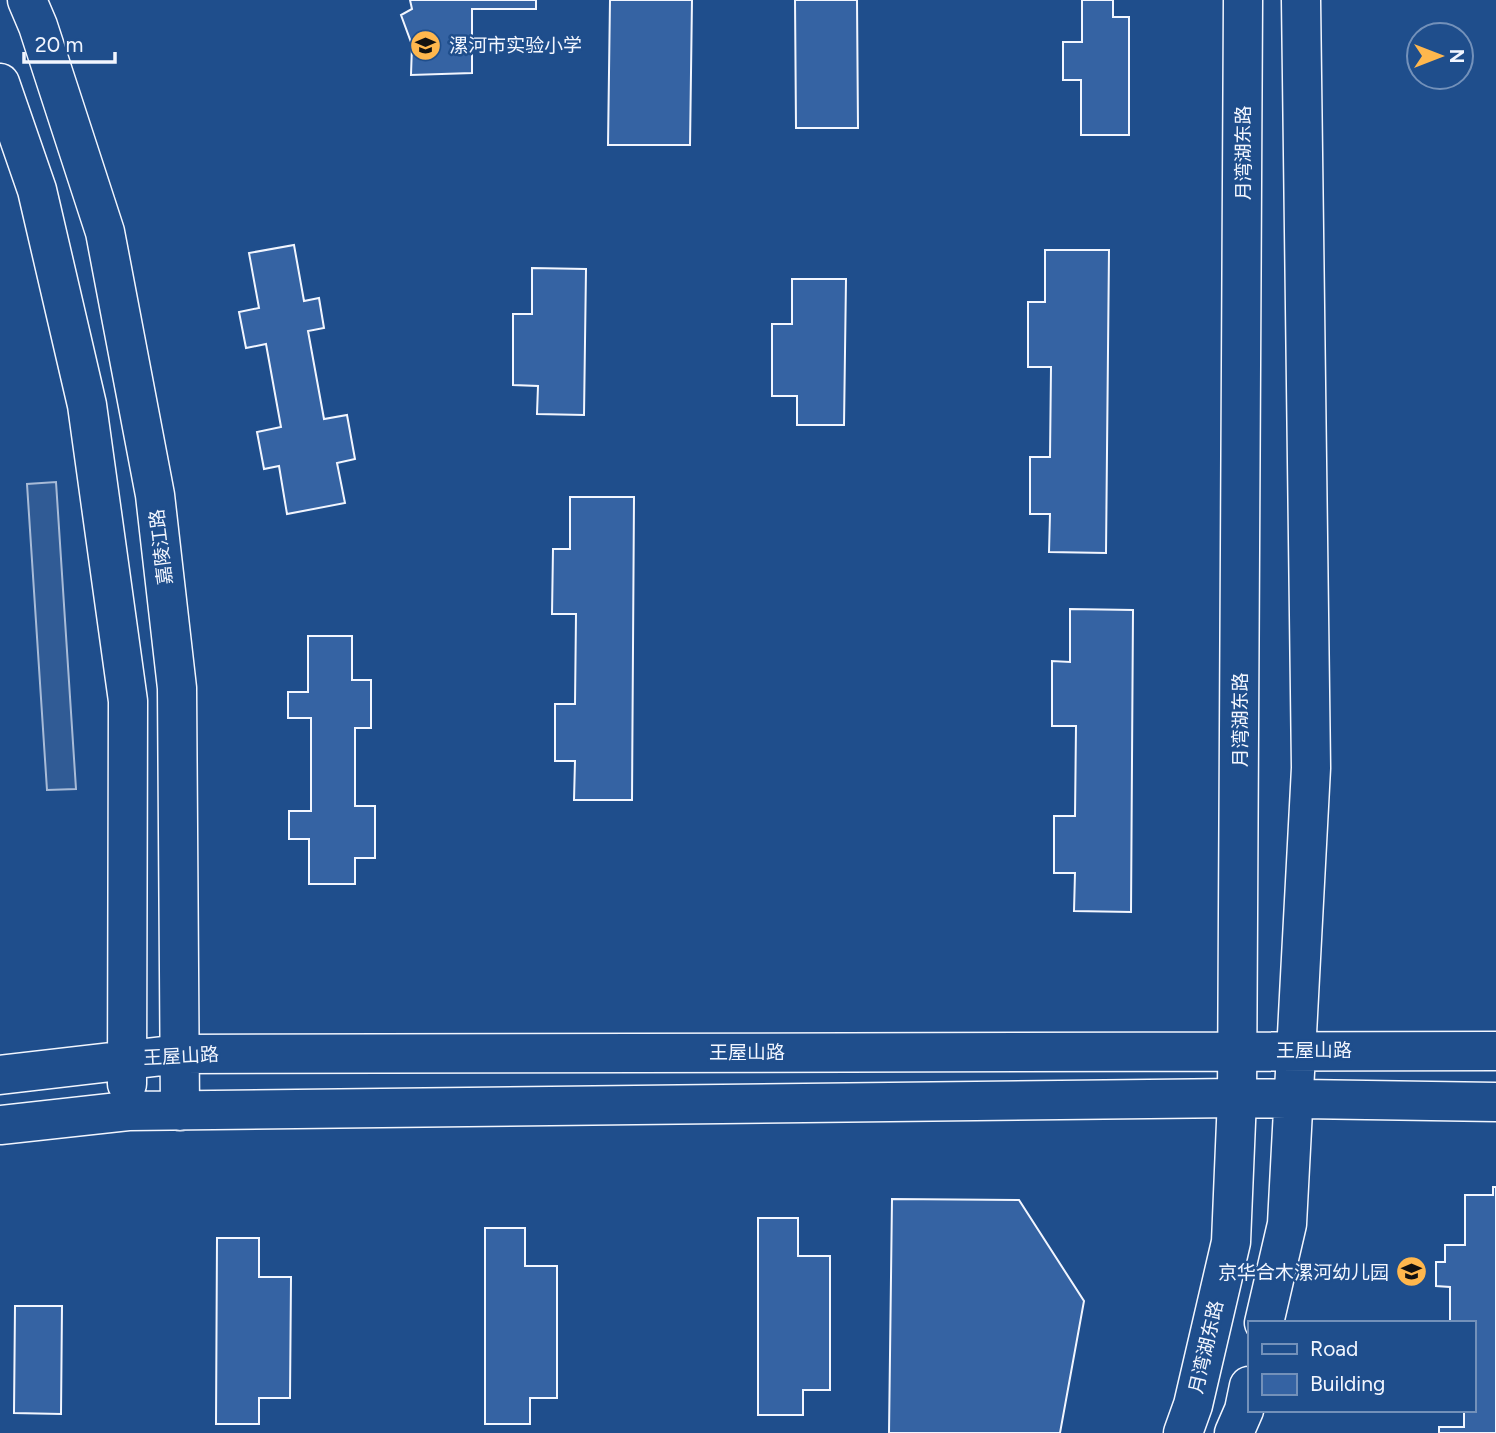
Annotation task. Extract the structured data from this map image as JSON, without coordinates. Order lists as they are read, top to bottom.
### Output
{
  "streets": {
    "street": ["月湾湖东路", "嘉陵江路", "王屋山路"]
  },
  "crossings": [
    ["月湾湖东路", "王屋山路"],
    ["嘉陵江路", "王屋山路"]
  ],
  "places": {
    "school or university": ["漯河市实验小学", "京华合木漯河幼儿园"]
  },
  "legend": ["Road", "Building"],
  "scale_bar": "20 m",
  "north": "right"
}
